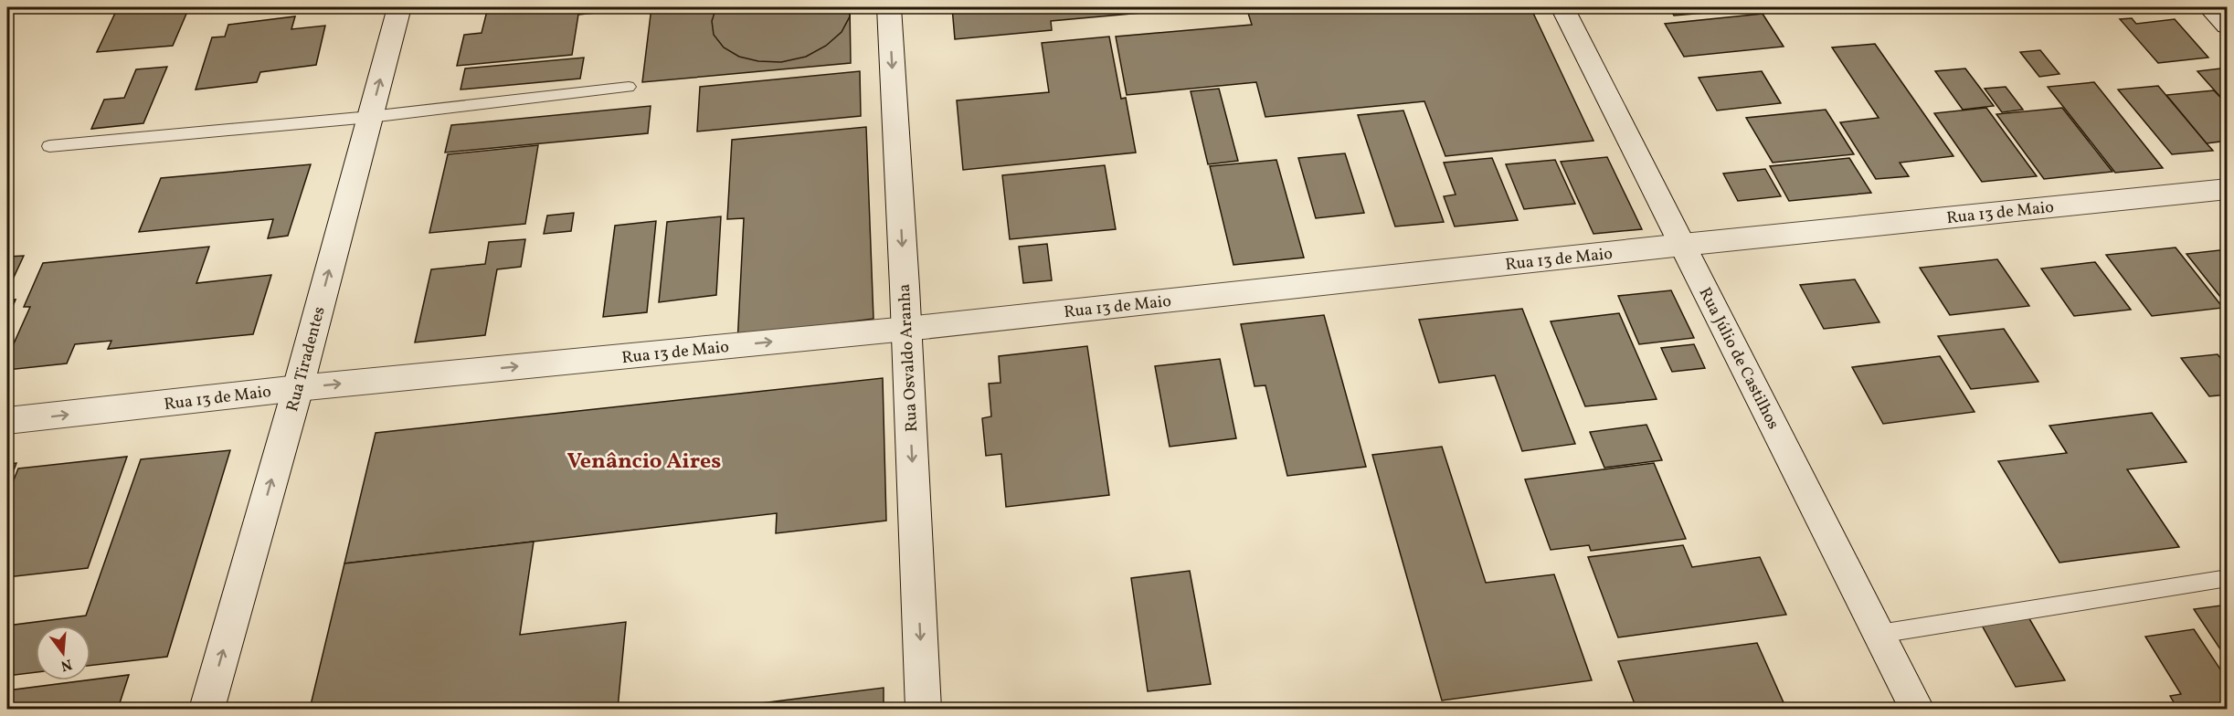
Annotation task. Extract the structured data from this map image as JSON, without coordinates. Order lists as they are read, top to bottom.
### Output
{
  "streets": {
    "street": [
      "Rua 13 de Maio",
      "Rua Osvaldo Aranha",
      "Rua Júlio de Castilhos",
      "Rua Tiradentes"
    ]
  },
  "crossings": [
    ["Rua 13 de Maio", "Rua Osvaldo Aranha"],
    ["Rua 13 de Maio", "Rua Júlio de Castilhos"],
    ["Rua 13 de Maio", "Rua Tiradentes"]
  ],
  "one_way": ["Rua 13 de Maio", "Rua Osvaldo Aranha", "Rua Tiradentes"],
  "districts": ["Venâncio Aires"],
  "north": "bottom"
}
